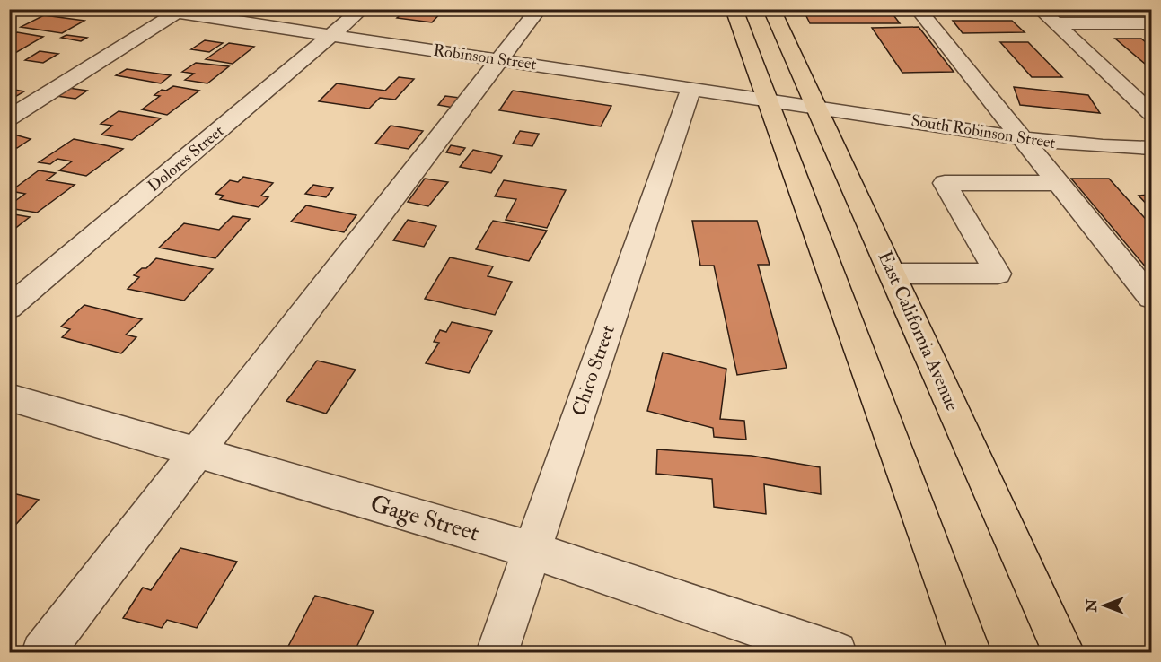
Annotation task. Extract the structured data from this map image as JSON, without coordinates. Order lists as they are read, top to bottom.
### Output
{
  "streets": {
    "main road": ["East California Avenue"],
    "street": [
      "Robinson Street",
      "South Robinson Street",
      "Dolores Street",
      "Chico Street",
      "Gage Street"
    ]
  },
  "crossings": [
    ["Robinson Street", "South Robinson Street"],
    ["Robinson Street", "Dolores Street"],
    ["Robinson Street", "East California Avenue"],
    ["Robinson Street", "Chico Street"],
    ["South Robinson Street", "East California Avenue"],
    ["Chico Street", "Gage Street"]
  ],
  "north": "left"
}
